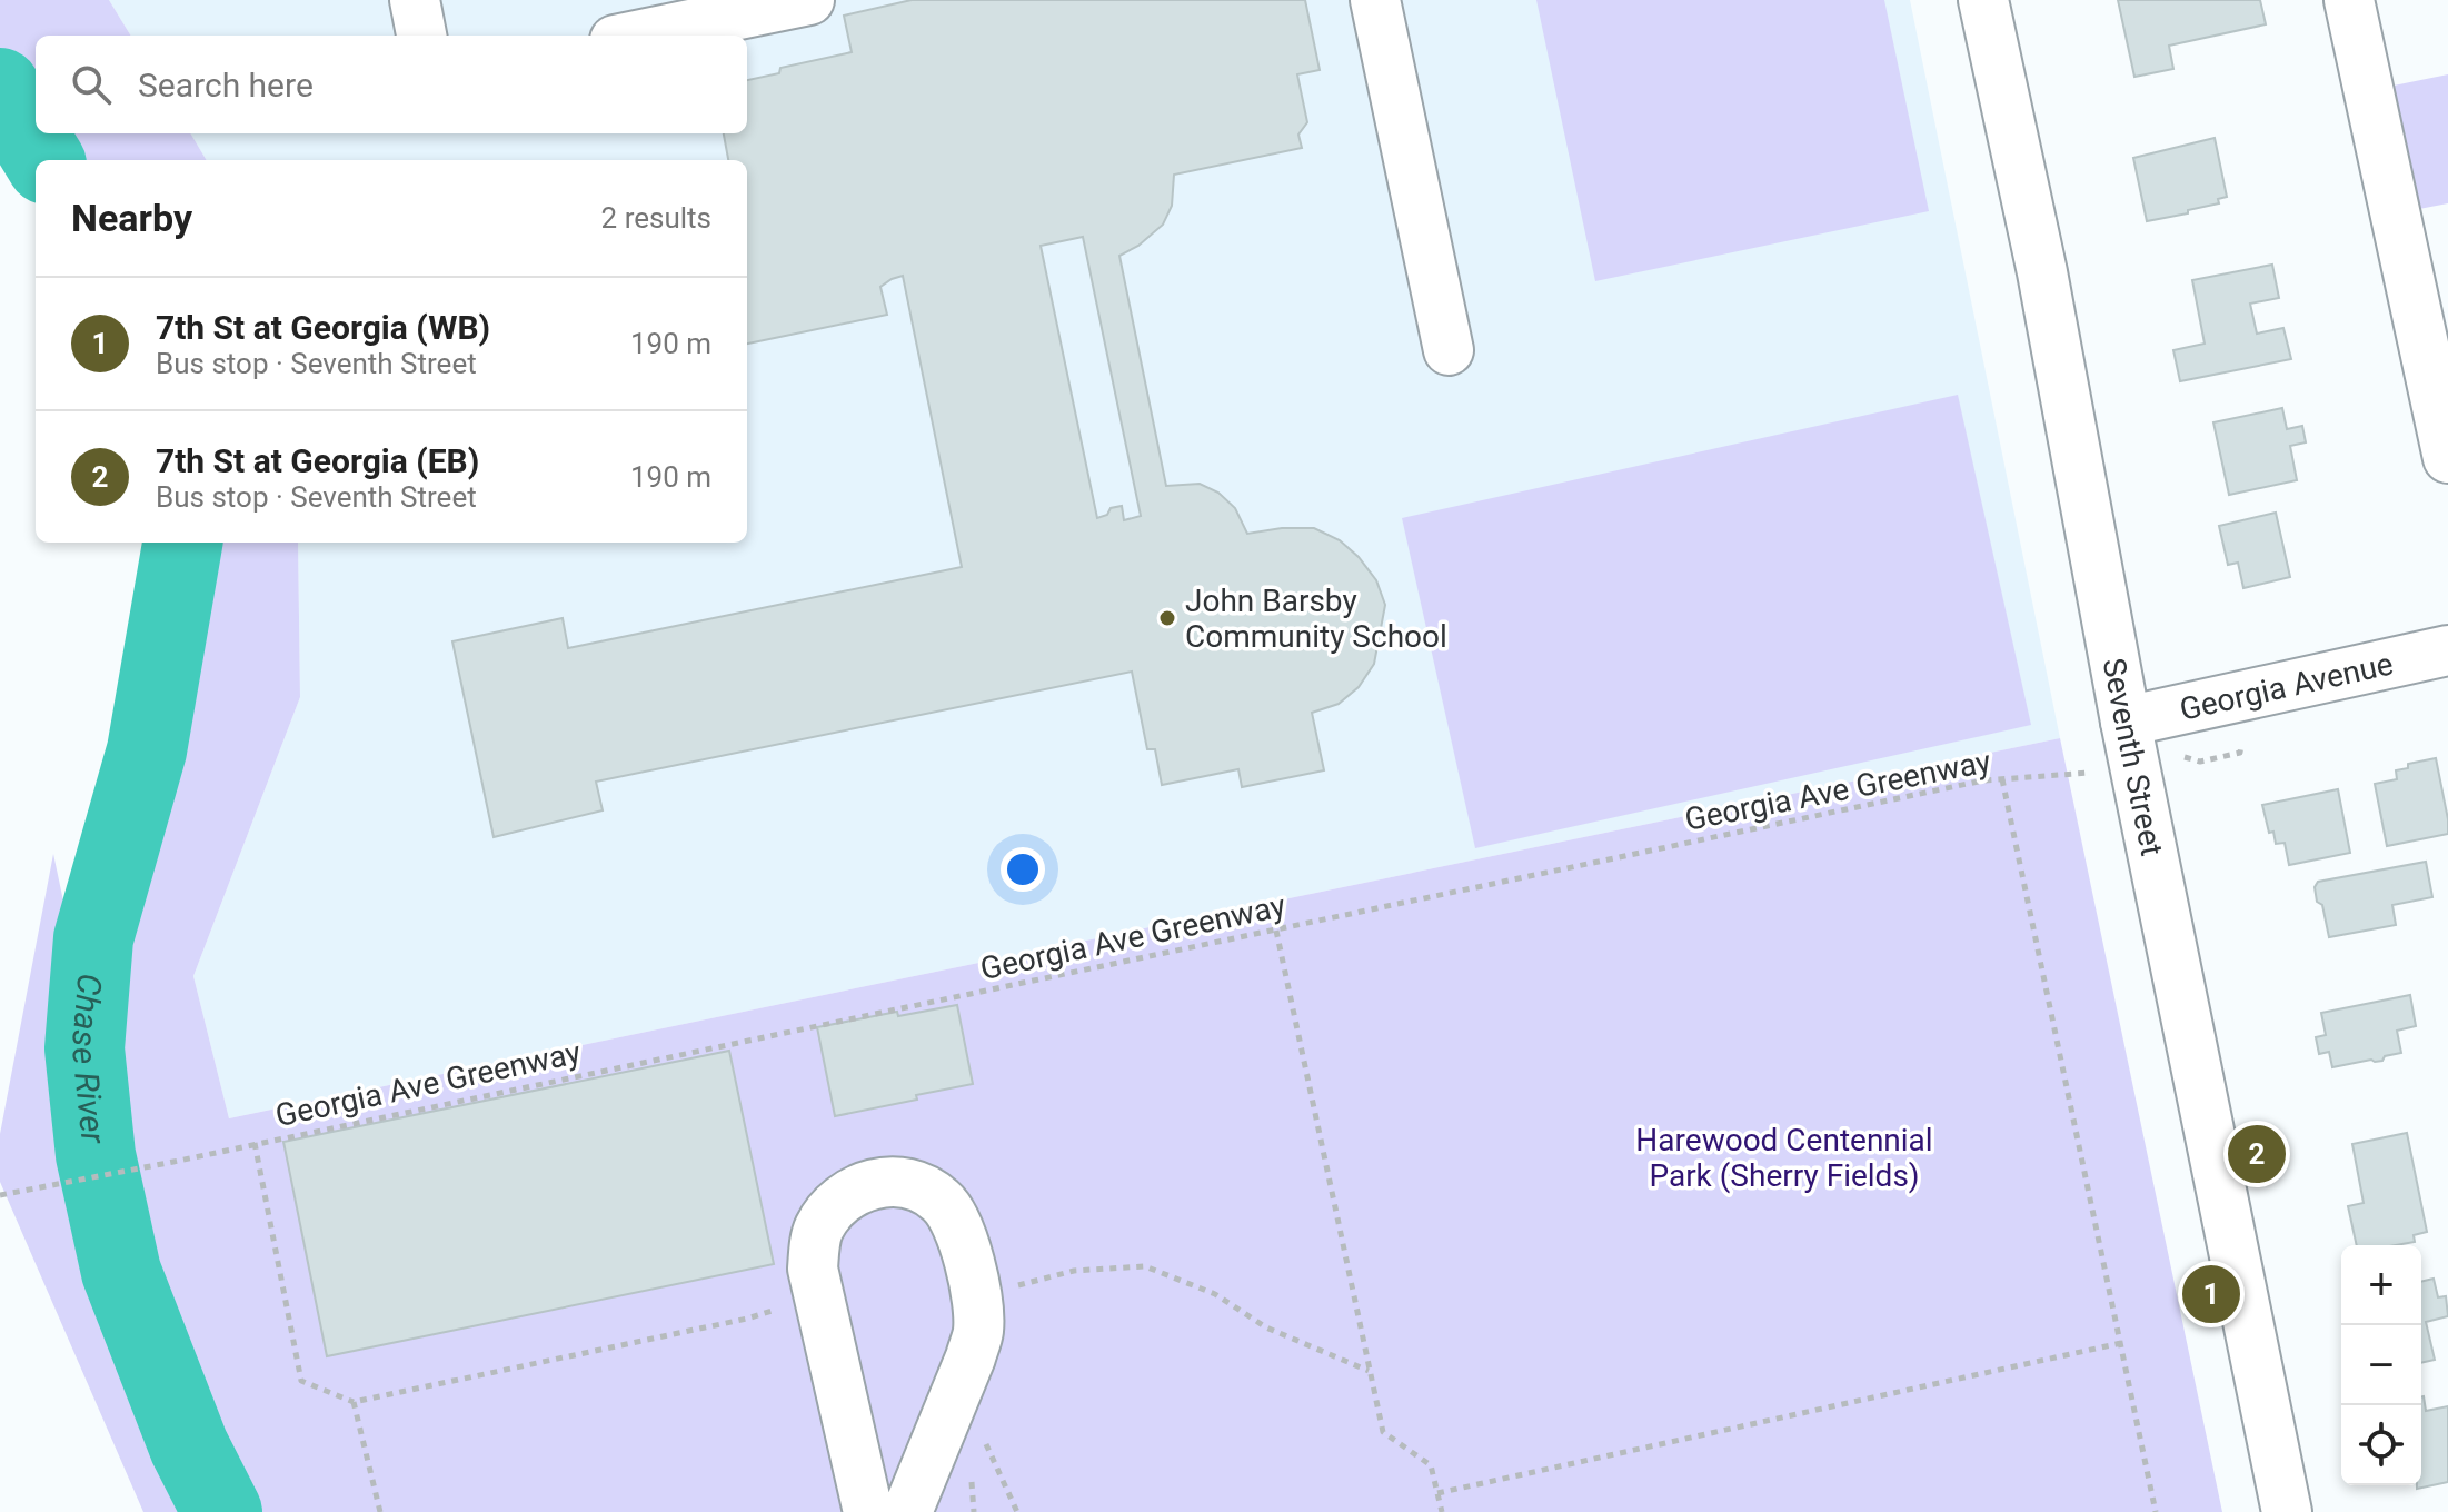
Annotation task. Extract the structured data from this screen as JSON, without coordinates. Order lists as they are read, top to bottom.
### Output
{
  "streets": {
    "street": ["Georgia Avenue", "Seventh Street"],
    "path": ["Georgia Ave Greenway"]
  },
  "crossings": [
    ["Georgia Avenue", "Seventh Street"]
  ],
  "water": ["Chase River"],
  "parks": ["Harewood Centennial Park (Sherry Fields)"],
  "places": ["John Barsby Community School"],
  "page": {
    "search": "Search here",
    "heading": ["Nearby", "2 results"],
    "list": [
      {
        "mark": "1",
        "name": "7th St at Georgia (WB)",
        "note": "Bus stop · Seventh Street",
        "value": "190 m"
      },
      {
        "mark": "2",
        "name": "7th St at Georgia (EB)",
        "note": "Bus stop · Seventh Street",
        "value": "190 m"
      }
    ],
    "pins": ["2", "1"],
    "map_buttons": ["+", "−"]
  }
}
